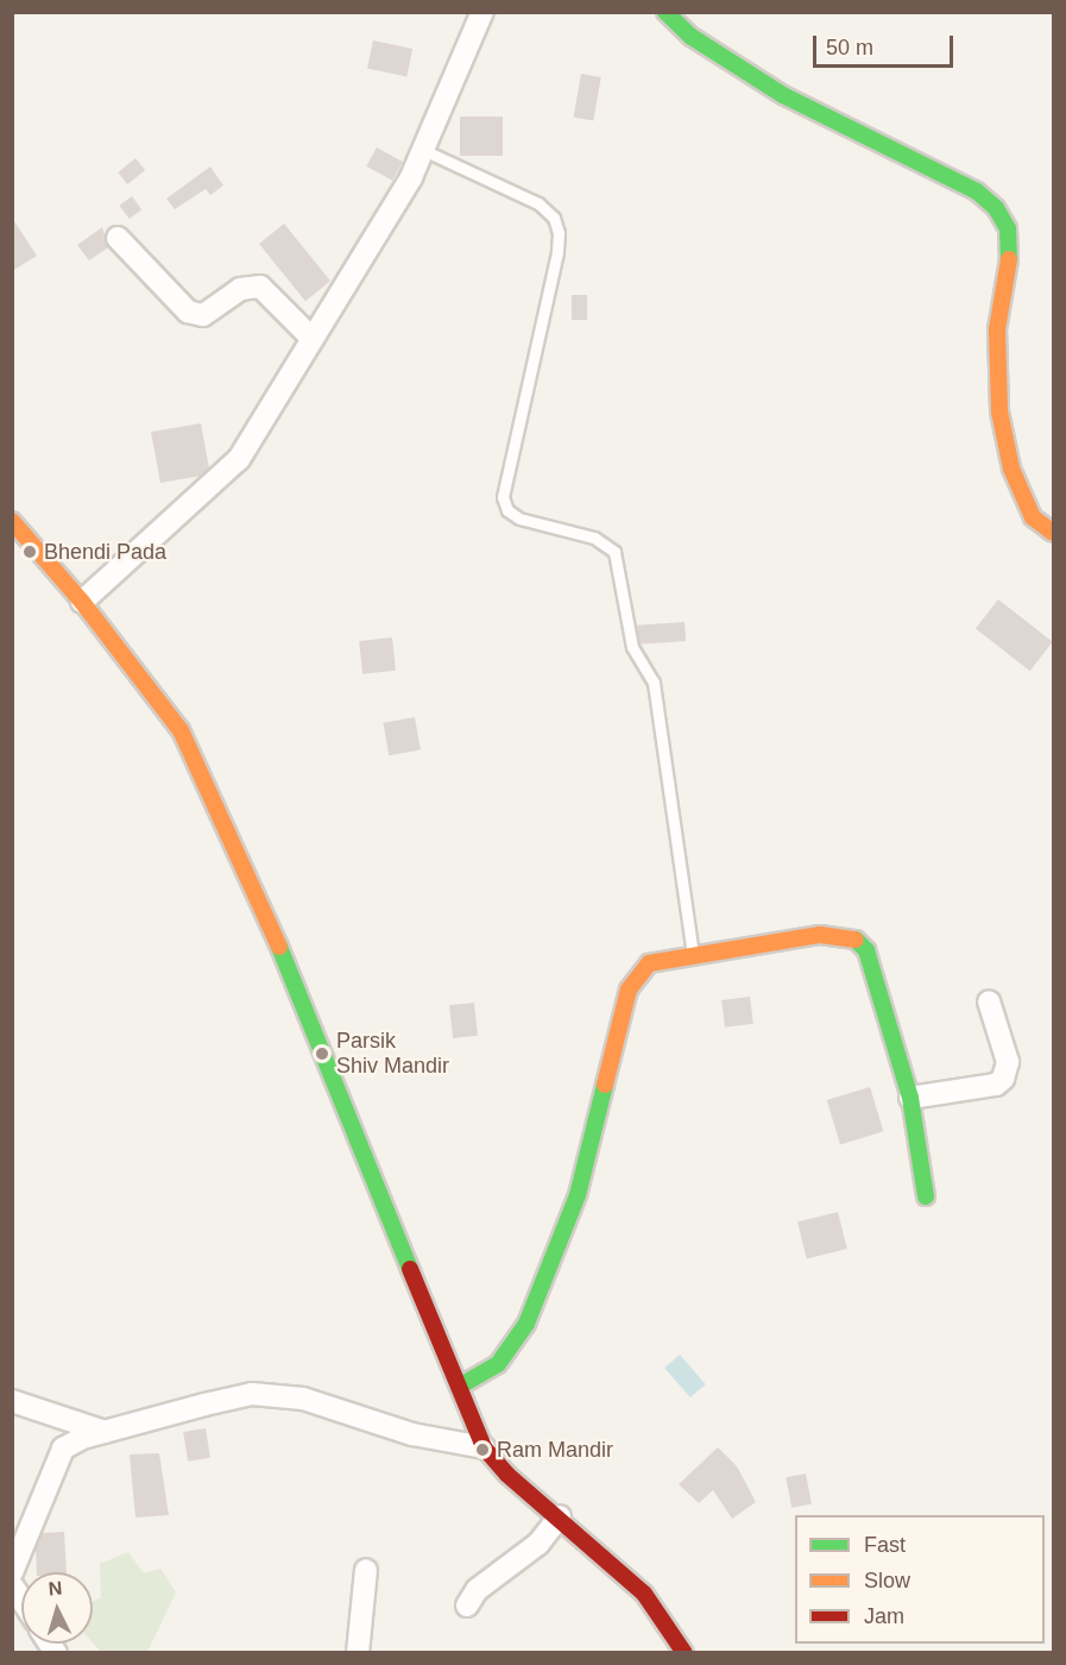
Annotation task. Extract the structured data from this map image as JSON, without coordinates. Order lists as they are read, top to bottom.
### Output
{
  "places": ["Bhendi Pada", "Parsik Shiv Mandir", "Ram Mandir"],
  "legend": ["Fast", "Slow", "Jam"],
  "scale_bar": "50 m",
  "north": "top"
}
